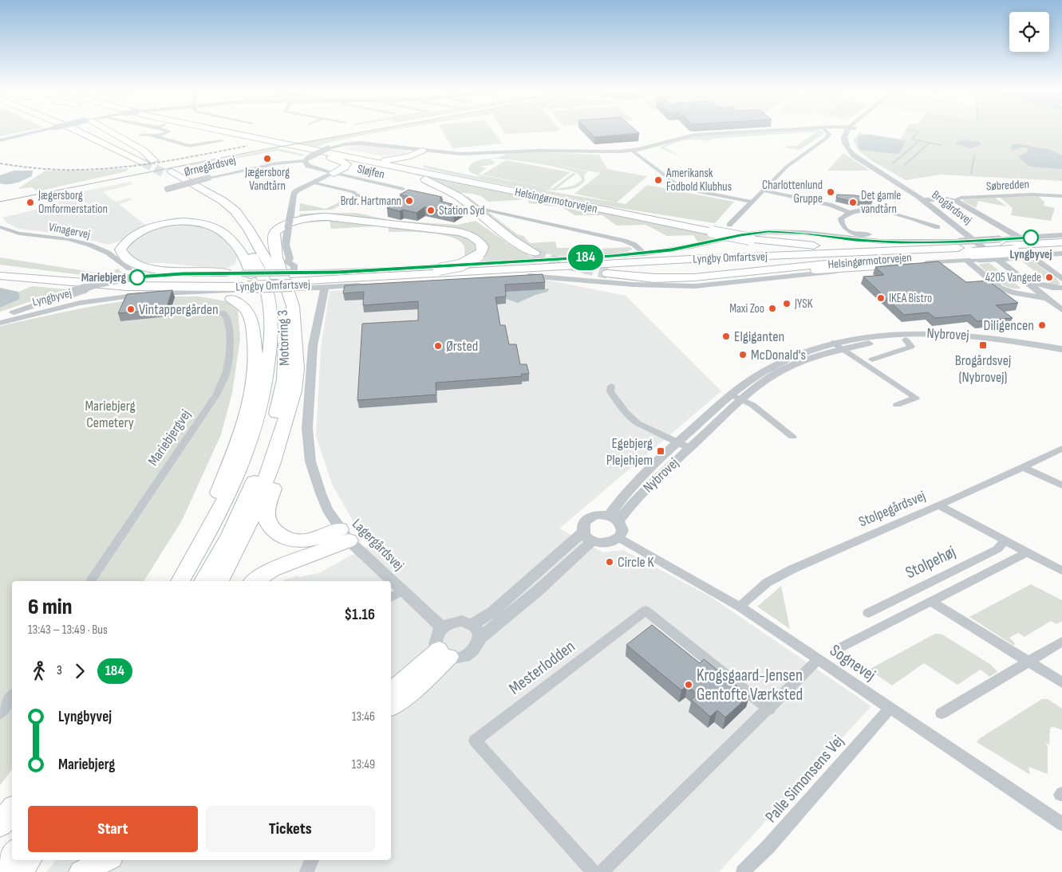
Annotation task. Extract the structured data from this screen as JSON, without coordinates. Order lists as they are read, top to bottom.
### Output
{
  "streets": {
    "highway": ["Helsingørmotorvejen", "Lyngby Omfartsvej", "Motorring 3"],
    "street": [
      "Ørnegårdsvej",
      "Sløjfen",
      "Søbredden",
      "Brogårdsvej",
      "Vinagervej",
      "Lyngbyvej",
      "Nybrovej",
      "Mariebjergvej",
      "Stolpegårdsvej",
      "Lagergårdsvej",
      "Stolpehøj",
      "Sognevej",
      "Mesterlodden",
      "Palle Simonsens Vej"
    ]
  },
  "crossings": [
    ["Ørnegårdsvej", "Helsingørmotorvejen"],
    ["Helsingørmotorvejen", "Lyngby Omfartsvej"],
    ["Lyngby Omfartsvej", "Lyngbyvej"],
    ["Nybrovej", "Sognevej"],
    ["Stolpegårdsvej", "Sognevej"],
    ["Sognevej", "Palle Simonsens Vej"]
  ],
  "parks": ["Mariebjerg Cemetery"],
  "places": {
    "other": [
      "Jægersborg Vandtårn",
      "Amerikansk Fodbold Klubhus",
      "Charlottenlund Gruppe",
      "Brdr. Hartmann",
      "Jægersborg Omformerstation",
      "Det gamle vandtårn",
      "Station Syd",
      "Lyngbyvej",
      "Mariebjerg",
      "4205 Vangede",
      "IKEA Bistro",
      "JYSK",
      "Maxi Zoo",
      "Vintappergården",
      "Diligencen",
      "Elgiganten",
      "Ørsted",
      "McDonald's",
      "Circle K",
      "Krogsgaard-Jensen Gentofte Værksted"
    ],
    "transit": ["Brogårdsvej (Nybrovej)", "Egebjerg Plejehjem"]
  },
  "lines": ["bus line 184"],
  "page": {
    "on_map": "184",
    "heading": ["6 min", "13:43 – 13:49 · Bus", "$1.16"],
    "legs": ["3", "184"],
    "list": [
      {
        "name": "Lyngbyvej",
        "value": "13:46"
      },
      {
        "name": "Mariebjerg",
        "value": "13:49"
      }
    ],
    "buttons": ["Start", "Tickets"]
  }
}
